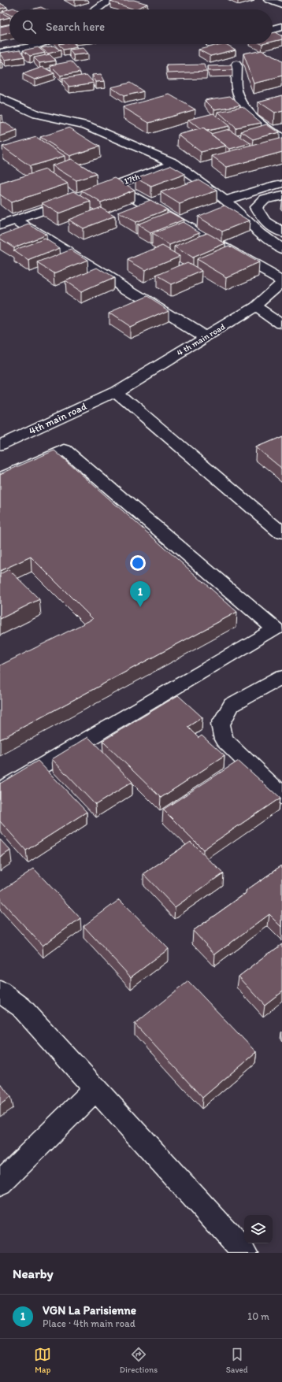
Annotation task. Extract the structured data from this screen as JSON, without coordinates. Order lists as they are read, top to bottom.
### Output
{
  "streets": {
    "street": ["17th", "4 th main road", "4th main road"]
  },
  "crossings": [
    ["4 th main road", "4th main road"]
  ],
  "page": {
    "search": "Search here",
    "pins": "1",
    "heading": "Nearby",
    "list": [
      {
        "mark": "1",
        "name": "VGN La Parisienne",
        "note": "Place · 4th main road",
        "value": "10 m"
      }
    ],
    "nav": ["Map", "Directions", "Saved"]
  }
}
